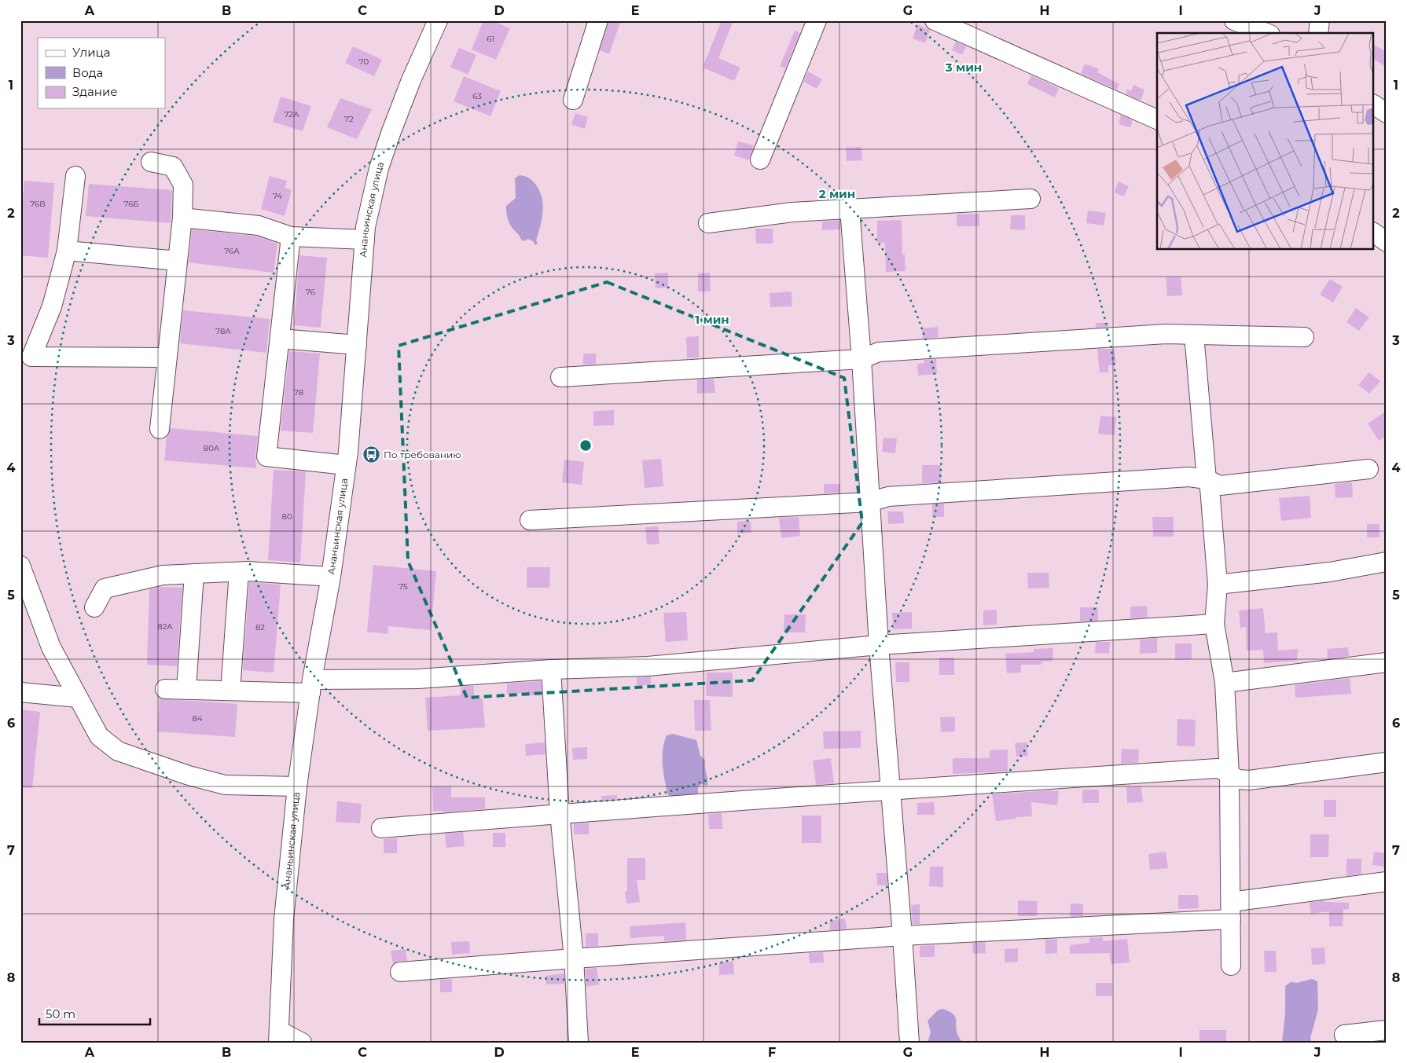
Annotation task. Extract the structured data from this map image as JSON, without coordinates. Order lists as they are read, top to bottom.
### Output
{
  "streets": {
    "street": ["Ананьинская улица"]
  },
  "places": {
    "bus stop": ["По требованию"]
  },
  "house_numbers": [
    "61",
    "70",
    "63",
    "72А",
    "72",
    "74",
    "76В",
    "76Б",
    "76А",
    "76",
    "78А",
    "78",
    "80А",
    "80",
    "75",
    "82А",
    "82",
    "84"
  ],
  "legend": ["Улица", "Вода", "Здание"],
  "scale_bar": "50 m",
  "grid": {
    "columns": [
      "A",
      "B",
      "C",
      "D",
      "E",
      "F",
      "G",
      "H",
      "I",
      "J"
    ],
    "rows": [
      "1",
      "2",
      "3",
      "4",
      "5",
      "6",
      "7",
      "8"
    ]
  },
  "rings": ["3 мин", "2 мин", "1 мин"]
}
